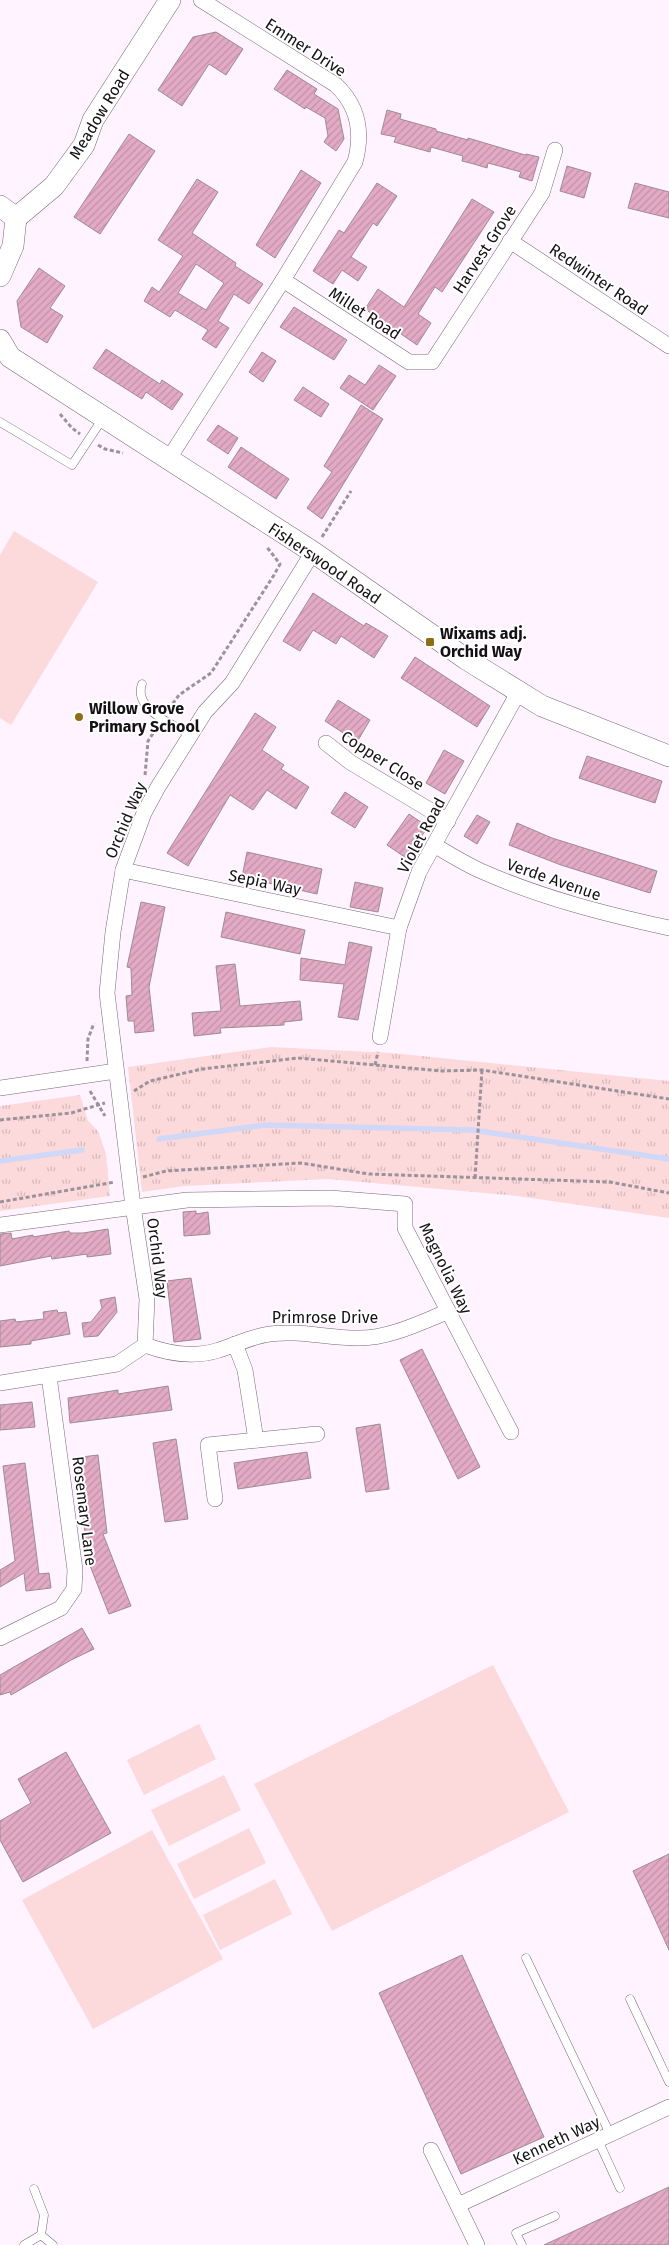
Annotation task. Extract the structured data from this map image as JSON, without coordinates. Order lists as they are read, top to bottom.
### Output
{
  "streets": {
    "street": [
      "Emmer Drive",
      "Meadow Road",
      "Harvest Grove",
      "Redwinter Road",
      "Millet Road",
      "Fisherswood Road",
      "Copper Close",
      "Orchid Way",
      "Violet Road",
      "Verde Avenue",
      "Sepia Way",
      "Magnolia Way",
      "Primrose Drive",
      "Rosemary Lane",
      "Kenneth Way"
    ]
  },
  "crossings": [
    ["Emmer Drive", "Millet Road"],
    ["Emmer Drive", "Fisherswood Road"],
    ["Harvest Grove", "Redwinter Road"],
    ["Harvest Grove", "Millet Road"],
    ["Fisherswood Road", "Orchid Way"],
    ["Fisherswood Road", "Violet Road"],
    ["Copper Close", "Violet Road"],
    ["Orchid Way", "Sepia Way"],
    ["Orchid Way", "Magnolia Way"],
    ["Orchid Way", "Primrose Drive"],
    ["Violet Road", "Verde Avenue"],
    ["Violet Road", "Sepia Way"],
    ["Magnolia Way", "Primrose Drive"]
  ],
  "places": {
    "transit": ["Wixams adj. Orchid Way"],
    "other": ["Willow Grove Primary School"]
  }
}
